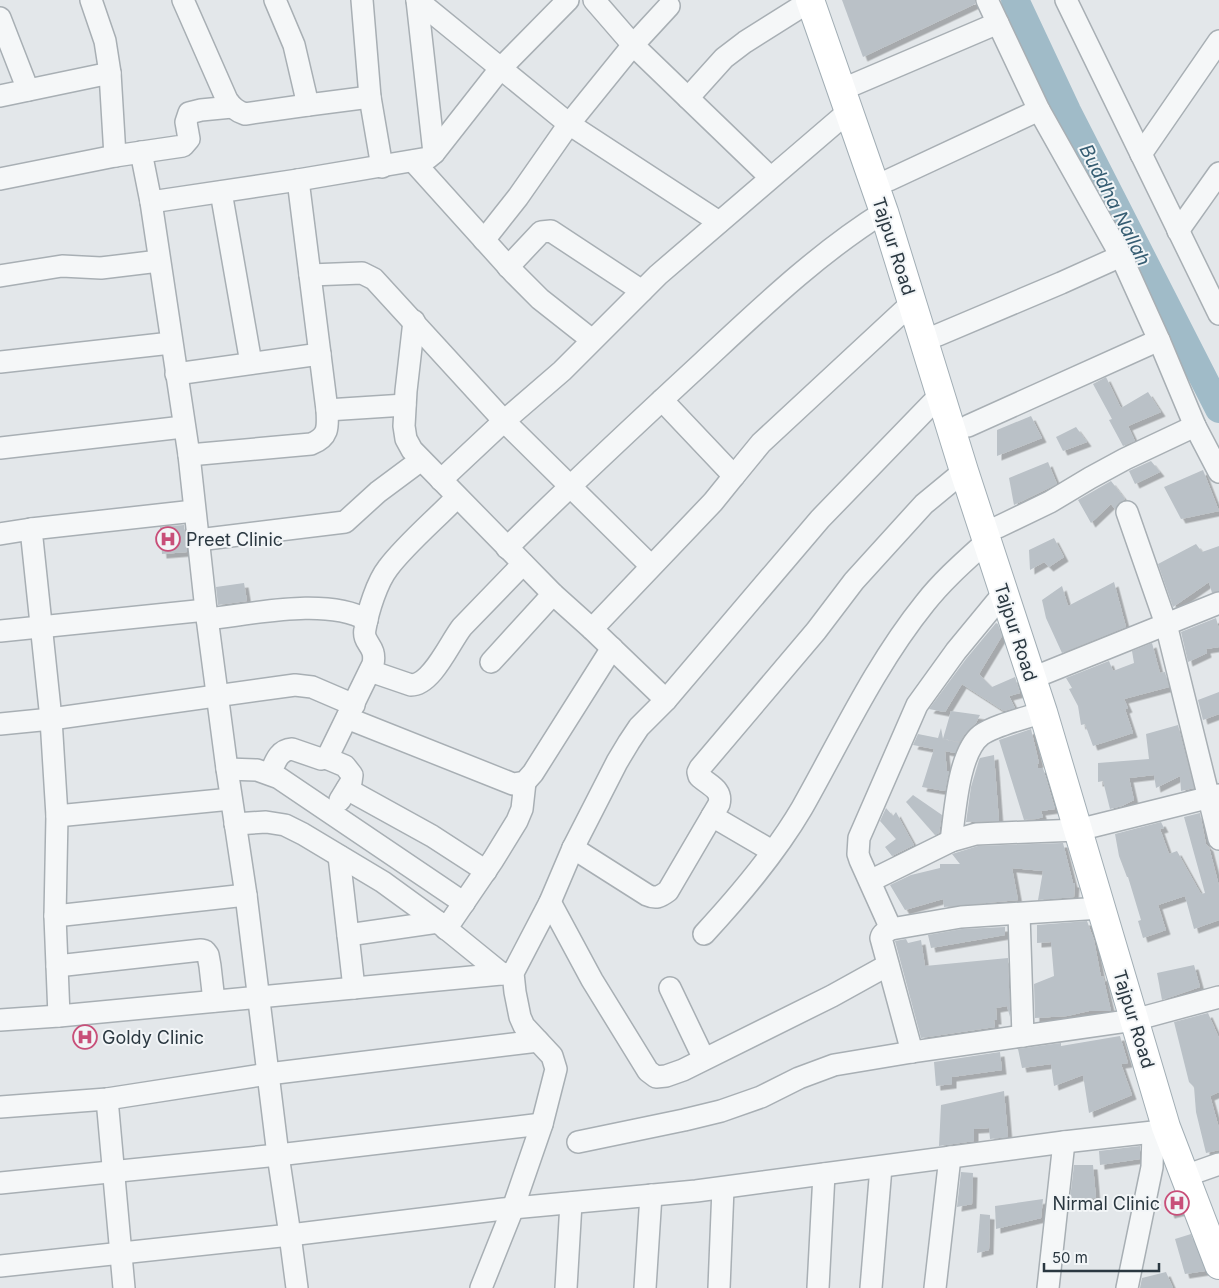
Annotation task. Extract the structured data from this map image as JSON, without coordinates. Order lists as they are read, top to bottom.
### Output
{
  "streets": {
    "main road": ["Tajpur Road"]
  },
  "water": ["Buddha Nallah"],
  "places": {
    "hospital": ["Preet Clinic", "Goldy Clinic", "Nirmal Clinic"]
  },
  "scale_bar": "50 m"
}
